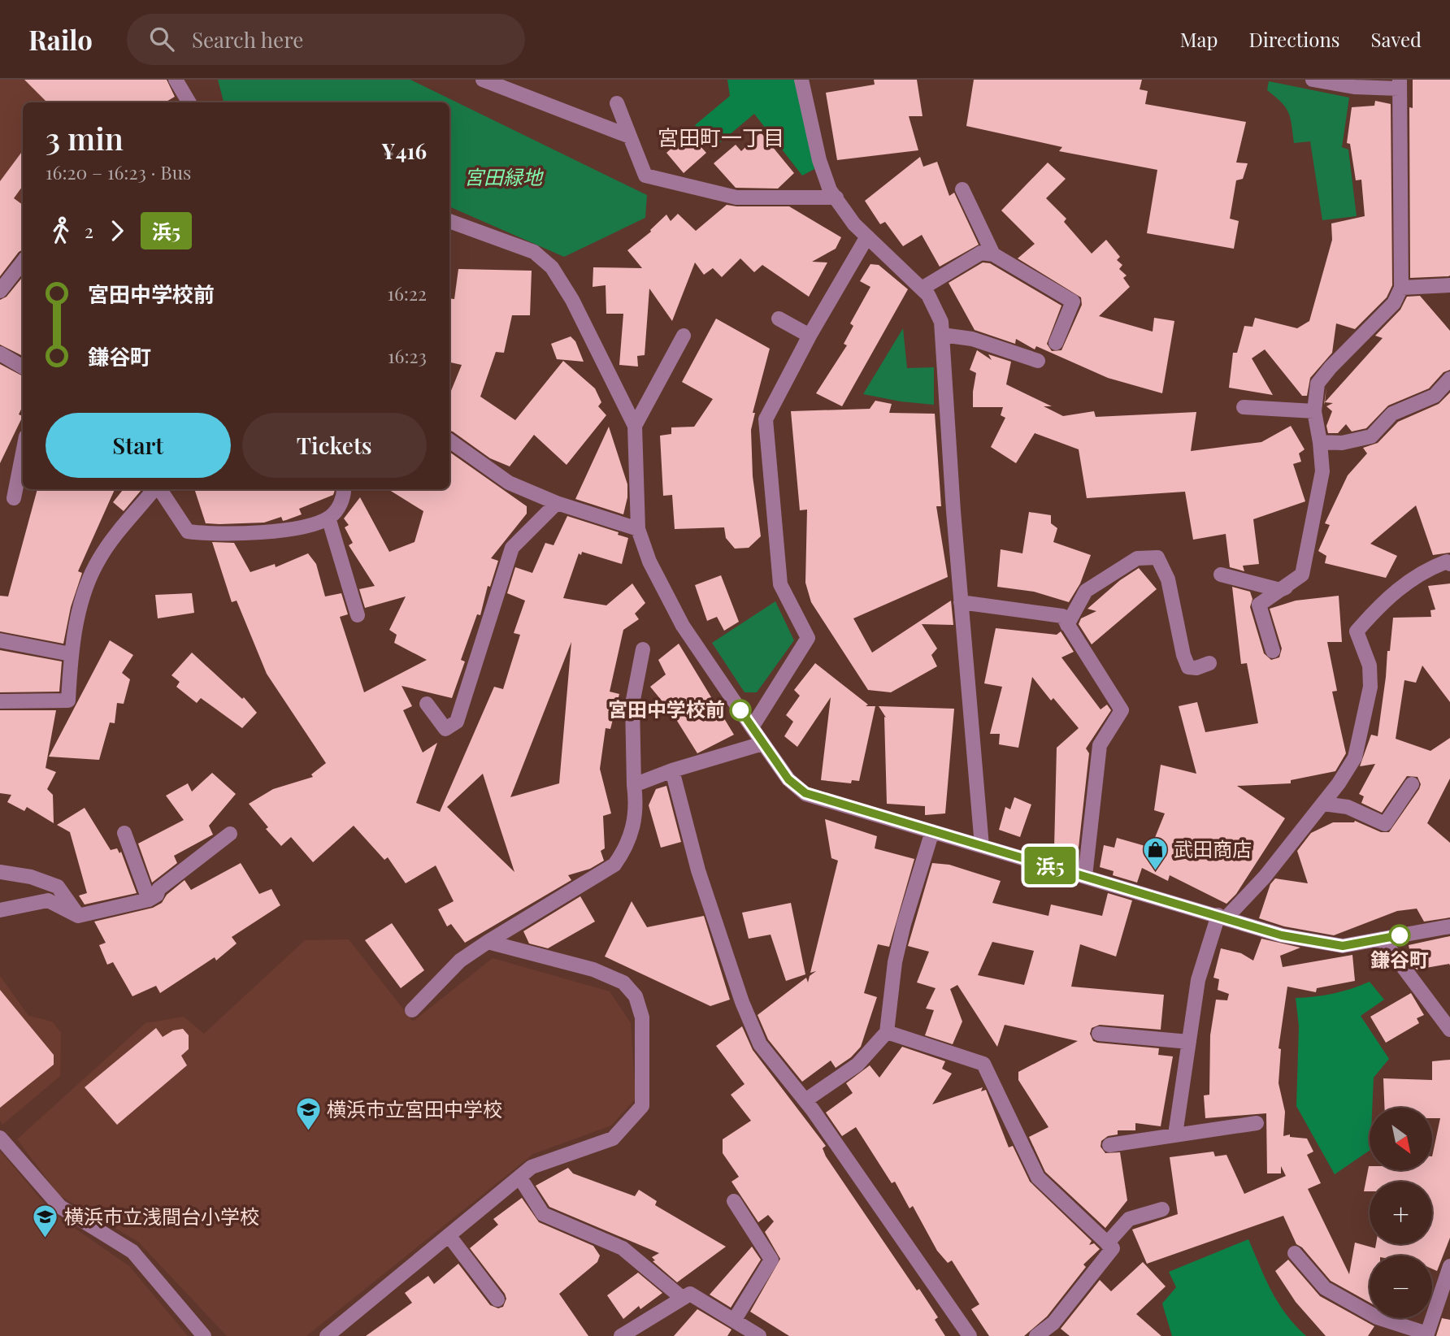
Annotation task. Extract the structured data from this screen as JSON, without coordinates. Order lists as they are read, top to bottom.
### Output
{
  "districts": ["宮田町一丁目"],
  "parks": ["宮田緑地"],
  "places": {
    "other": ["宮田中学校前", "鎌谷町"],
    "shop": ["武田商店"],
    "school or university": ["横浜市立宮田中学校", "横浜市立浅間台小学校"]
  },
  "lines": ["bus line 浜5"],
  "north": "bottom right",
  "page": {
    "header": "Railo",
    "search": "Search here",
    "nav": ["Map", "Directions", "Saved"],
    "on_map": "浜5",
    "heading": ["3 min", "16:20 – 16:23 · Bus", "¥416"],
    "legs": ["2", "浜5"],
    "list": [
      {
        "name": "宮田中学校前",
        "value": "16:22"
      },
      {
        "name": "鎌谷町",
        "value": "16:23"
      }
    ],
    "buttons": ["Start", "Tickets"],
    "map_buttons": ["+", "−"]
  }
}
